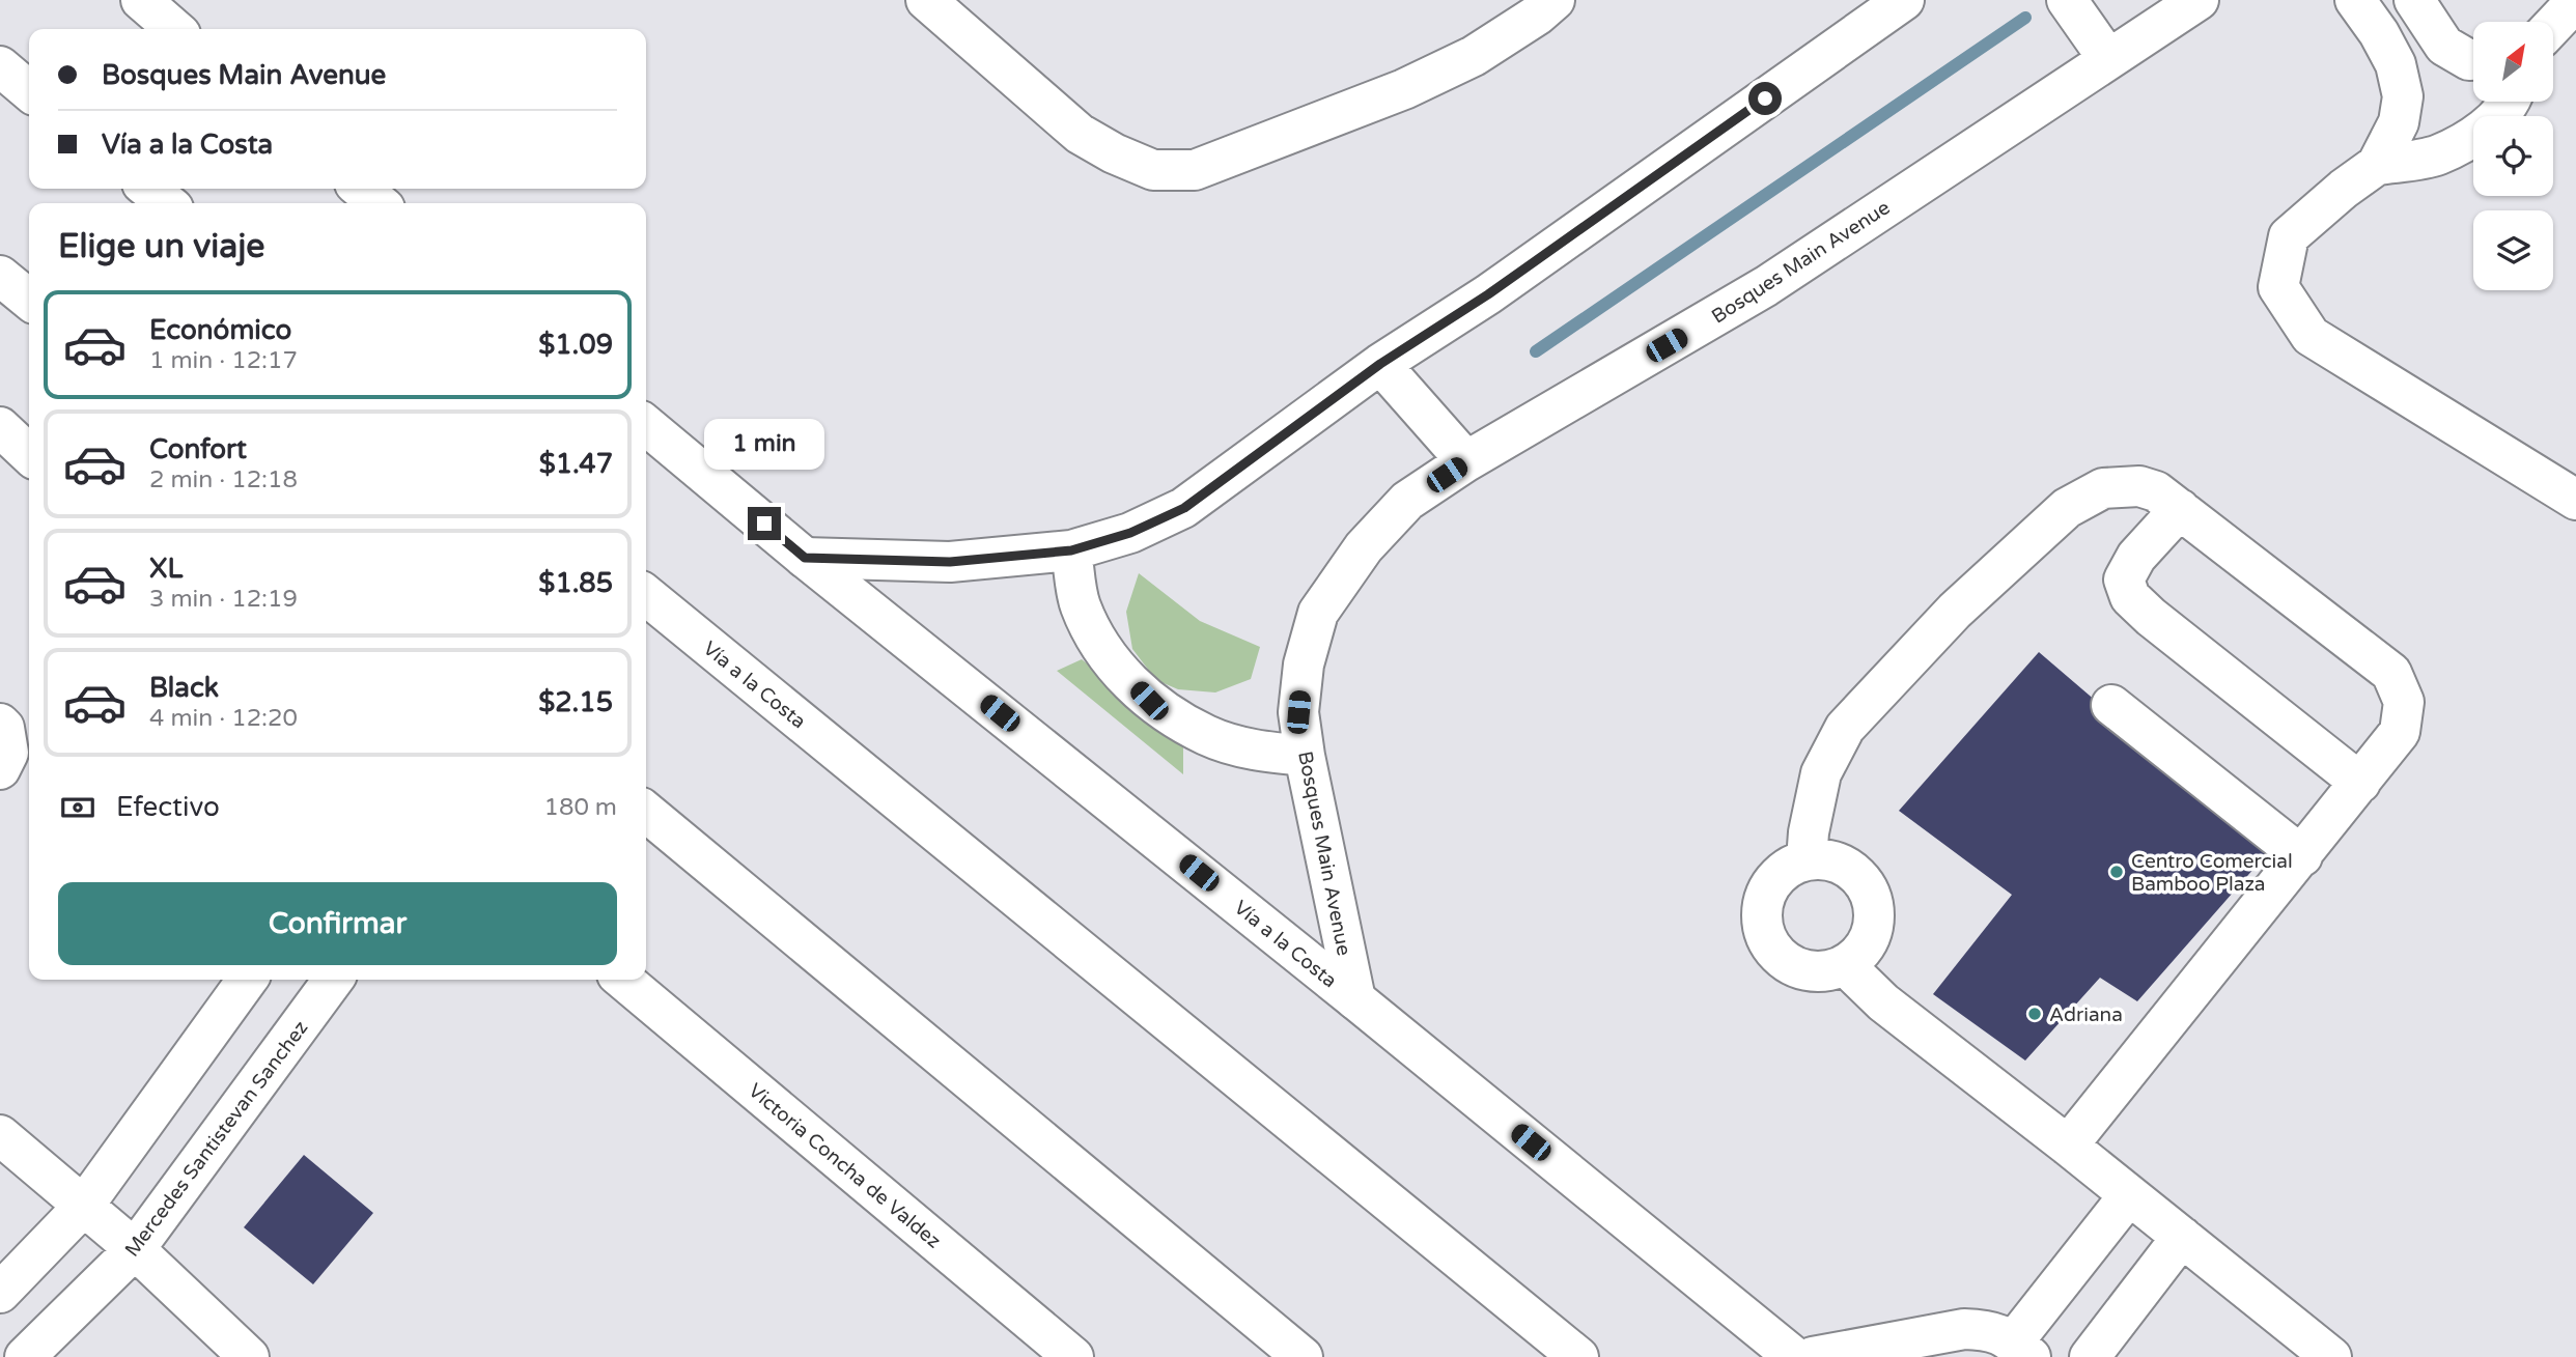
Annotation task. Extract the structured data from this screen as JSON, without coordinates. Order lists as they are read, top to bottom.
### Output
{
  "streets": {
    "main road": [
      "Bosques Main Avenue",
      "Vía a la Costa",
      "Mercedes Santistevan Sanchez",
      "Victoria Concha de Valdez"
    ]
  },
  "crossings": [
    ["Bosques Main Avenue", "Vía a la Costa"]
  ],
  "places": ["Centro Comercial Bamboo Plaza", "Adriana"],
  "north": "top right",
  "page": {
    "banner": ["Bosques Main Avenue", "Vía a la Costa"],
    "heading": "Elige un viaje",
    "list": [
      {
        "name": "Económico",
        "note": "1 min · 12:17",
        "value": "$1.09"
      },
      {
        "name": "Confort",
        "note": "2 min · 12:18",
        "value": "$1.47"
      },
      {
        "name": "XL",
        "note": "3 min · 12:19",
        "value": "$1.85"
      },
      {
        "name": "Black",
        "note": "4 min · 12:20",
        "value": "$2.15"
      }
    ],
    "bubble": "1 min",
    "pay": ["Efectivo", "180 m"],
    "buttons": "Confirmar"
  }
}
